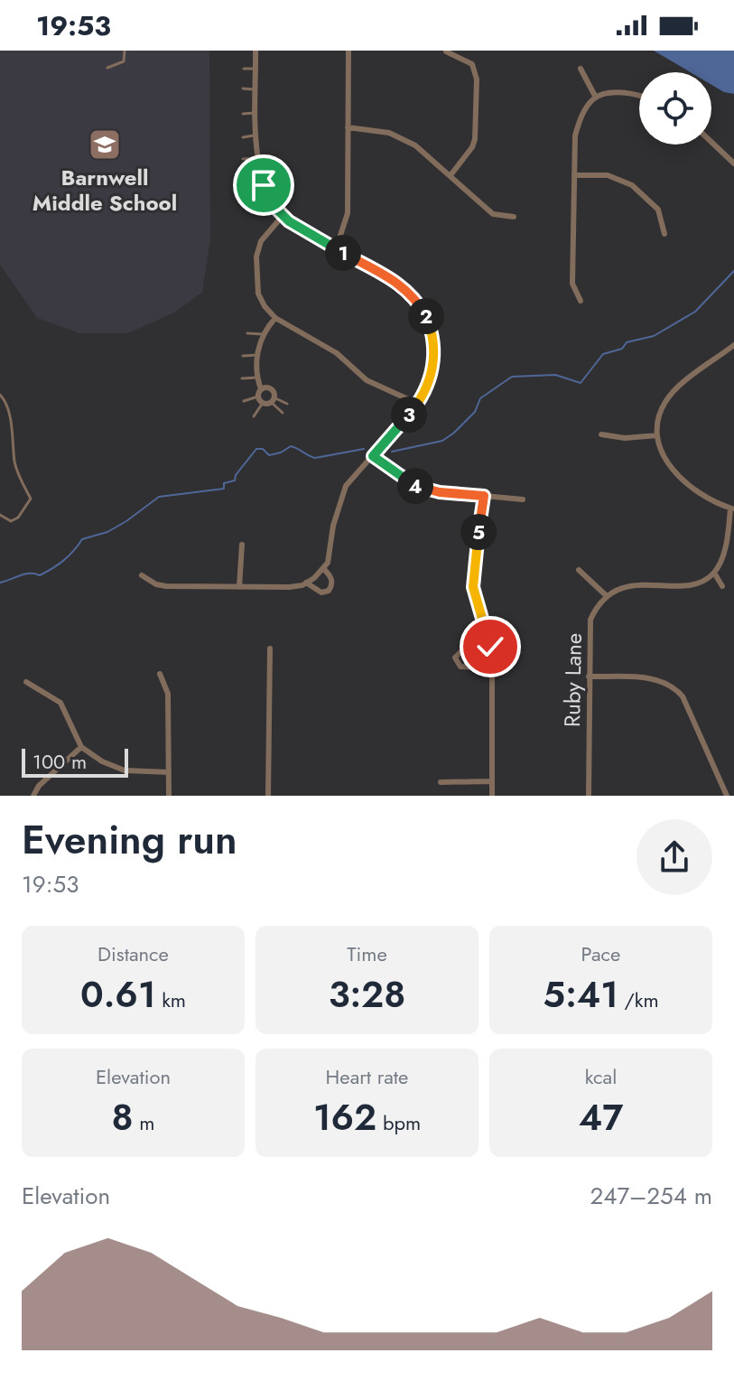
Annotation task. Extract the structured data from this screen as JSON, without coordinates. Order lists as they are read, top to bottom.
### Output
{
  "streets": {
    "street": ["Ruby Lane"]
  },
  "places": {
    "school or university": ["Barnwell Middle School"]
  },
  "scale_bar": "100 m",
  "page": {
    "status": "19:53",
    "pins": [
      "1",
      "2",
      "3",
      "4",
      "5"
    ],
    "scale": "100 m",
    "heading": ["Evening run", "19:53"],
    "stats": [
      ["Distance", "0.61 km"],
      ["Time", "3:28"],
      ["Pace", "5:41 /km"],
      ["Elevation", "8 m"],
      ["Heart rate", "162 bpm"],
      ["kcal", "47"]
    ],
    "chart": ["Elevation", "247–254 m"]
  }
}
